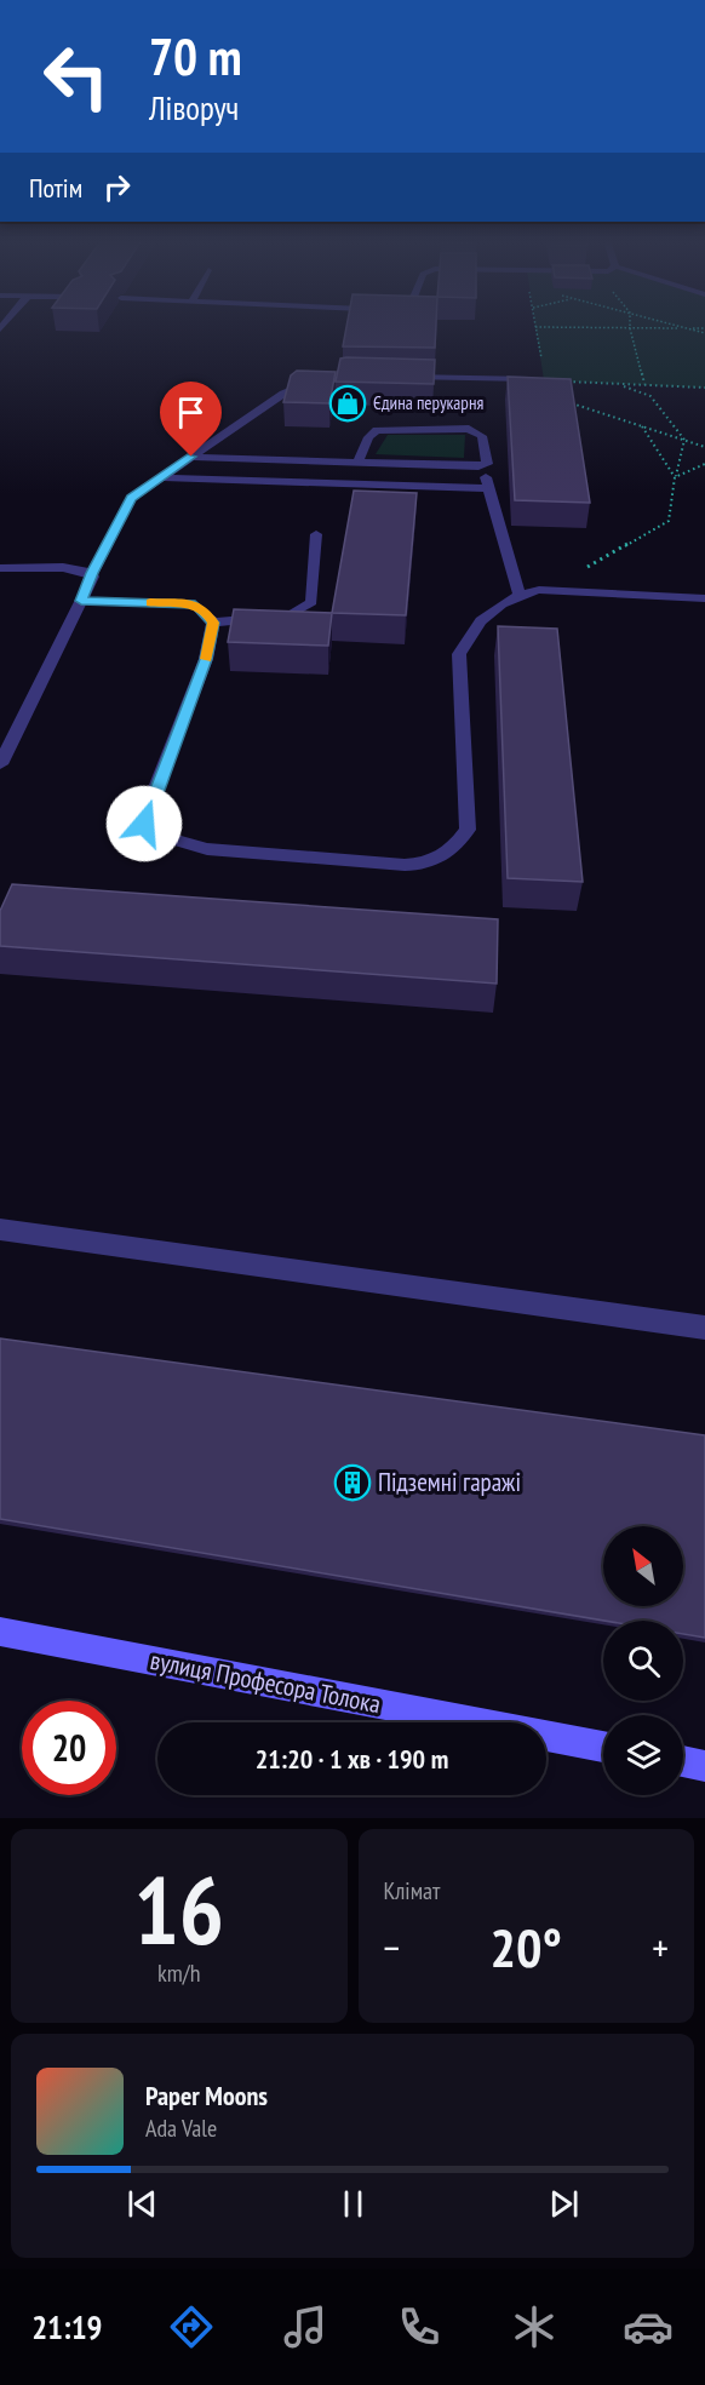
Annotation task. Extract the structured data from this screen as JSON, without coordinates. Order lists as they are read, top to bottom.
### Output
{
  "streets": {
    "street": ["вулиця Професора Толока"]
  },
  "places": {
    "shop": ["Єдина перукарня"],
    "building": ["Підземні гаражі"]
  },
  "north": "top left",
  "page": {
    "turn": ["70 m", "Ліворуч"],
    "then": "Потім",
    "limit": "20",
    "trip": "21:20 · 1 хв · 190 m",
    "tile": [
      ["16", "km/h"],
      "Клімат"
    ],
    "heat": ["−", "20°", "+"],
    "song": ["Paper Moons", "Ada Vale"],
    "tabs": "21:19"
  }
}
